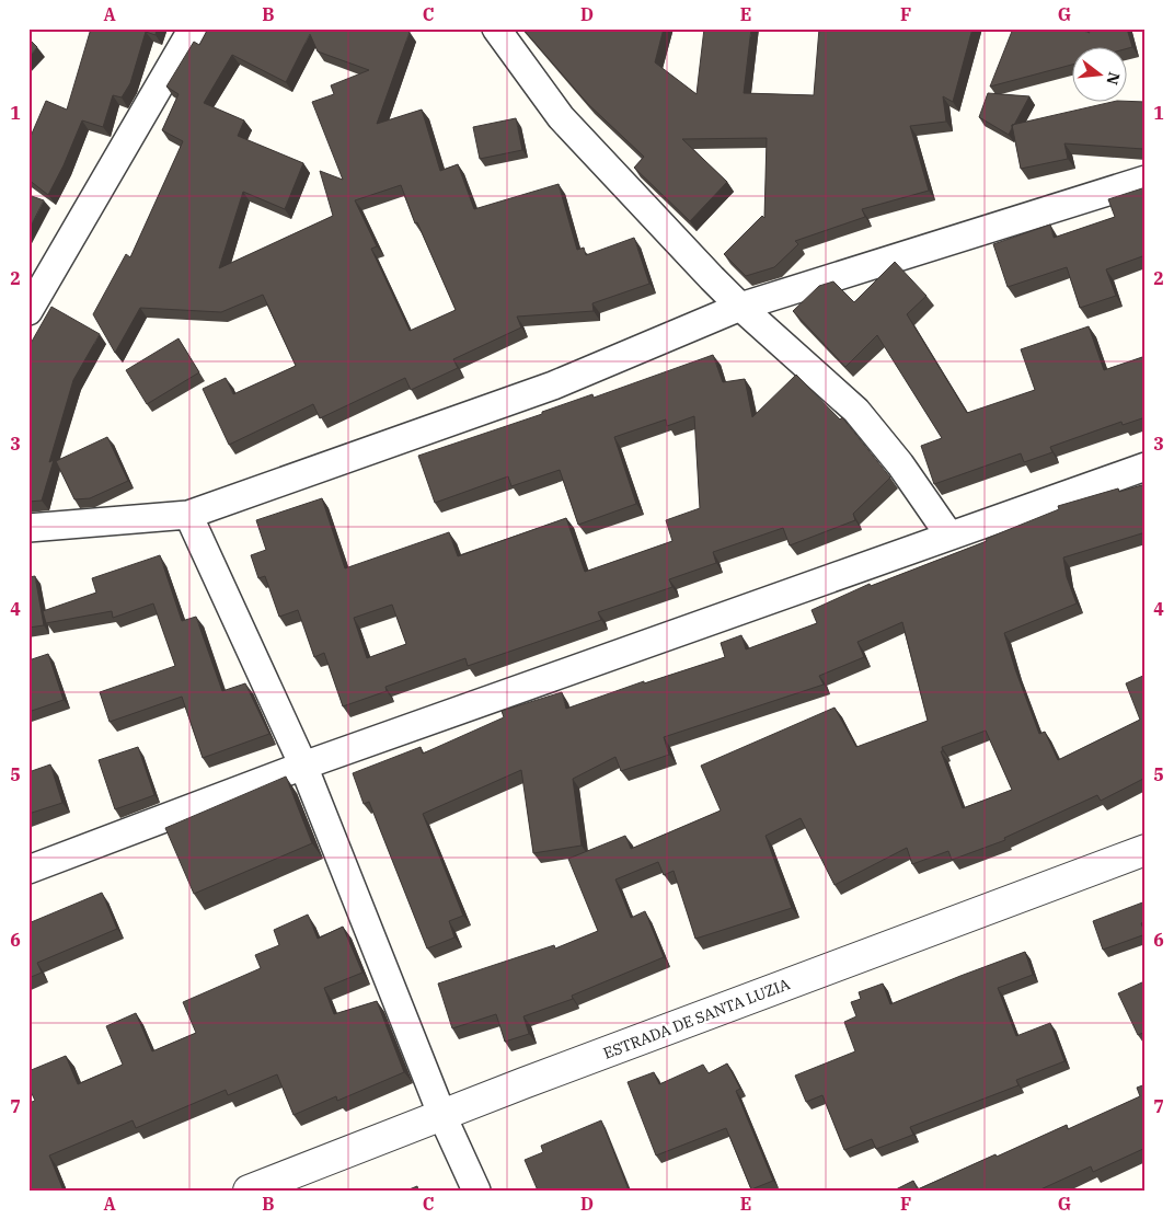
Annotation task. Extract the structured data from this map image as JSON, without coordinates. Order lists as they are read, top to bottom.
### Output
{
  "streets": {
    "street": ["ESTRADA DE SANTA LUZIA"]
  },
  "north": "right",
  "grid": {
    "columns": [
      "A",
      "B",
      "C",
      "D",
      "E",
      "F",
      "G"
    ],
    "rows": [
      "1",
      "2",
      "3",
      "4",
      "5",
      "6",
      "7"
    ]
  }
}
